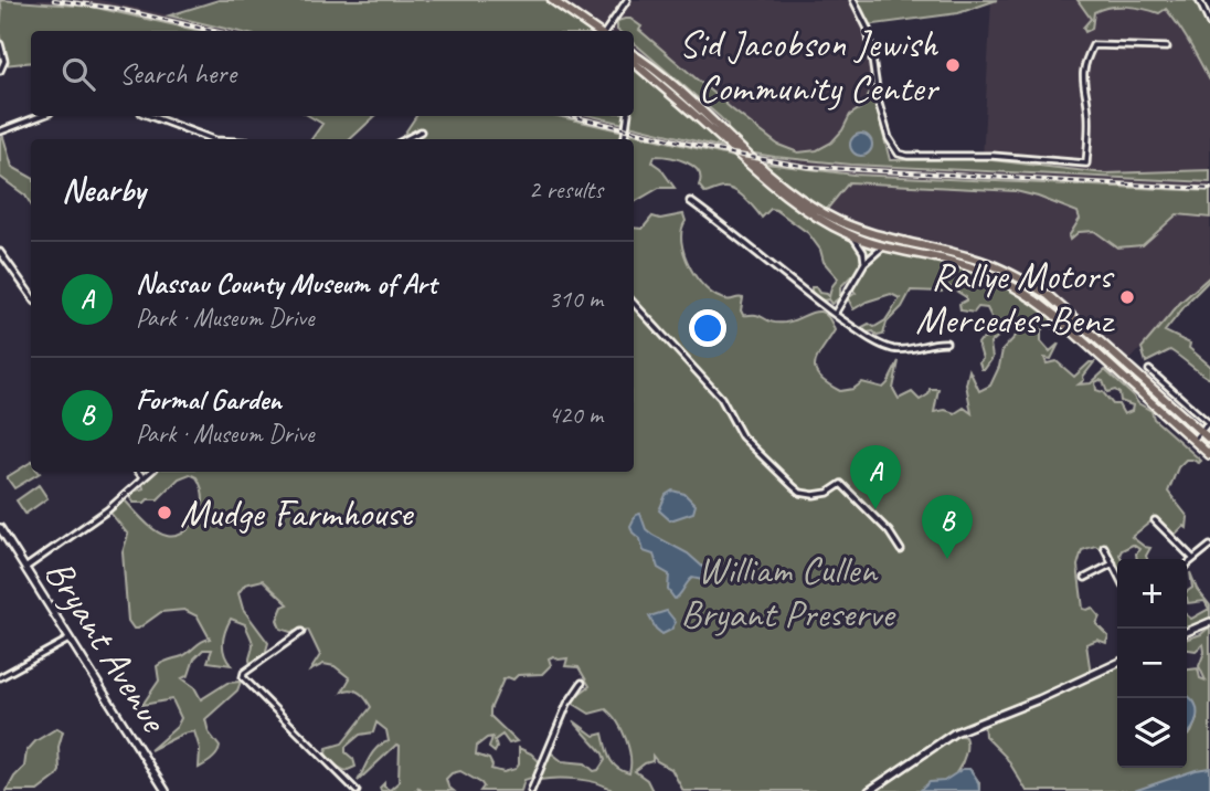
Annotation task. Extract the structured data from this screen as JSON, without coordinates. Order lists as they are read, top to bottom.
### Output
{
  "streets": {
    "main road": ["Bryant Avenue"]
  },
  "parks": ["William Cullen Bryant Preserve"],
  "places": ["Sid Jacobson Jewish Community Center", "Rallye Motors Mercedes-Benz", "Mudge Farmhouse"],
  "page": {
    "search": "Search here",
    "heading": ["Nearby", "2 results"],
    "list": [
      {
        "mark": "A",
        "name": "Nassau County Museum of Art",
        "note": "Park · Museum Drive",
        "value": "310 m"
      },
      {
        "mark": "B",
        "name": "Formal Garden",
        "note": "Park · Museum Drive",
        "value": "420 m"
      }
    ],
    "pins": ["A", "B"],
    "map_buttons": ["+", "−"]
  }
}
